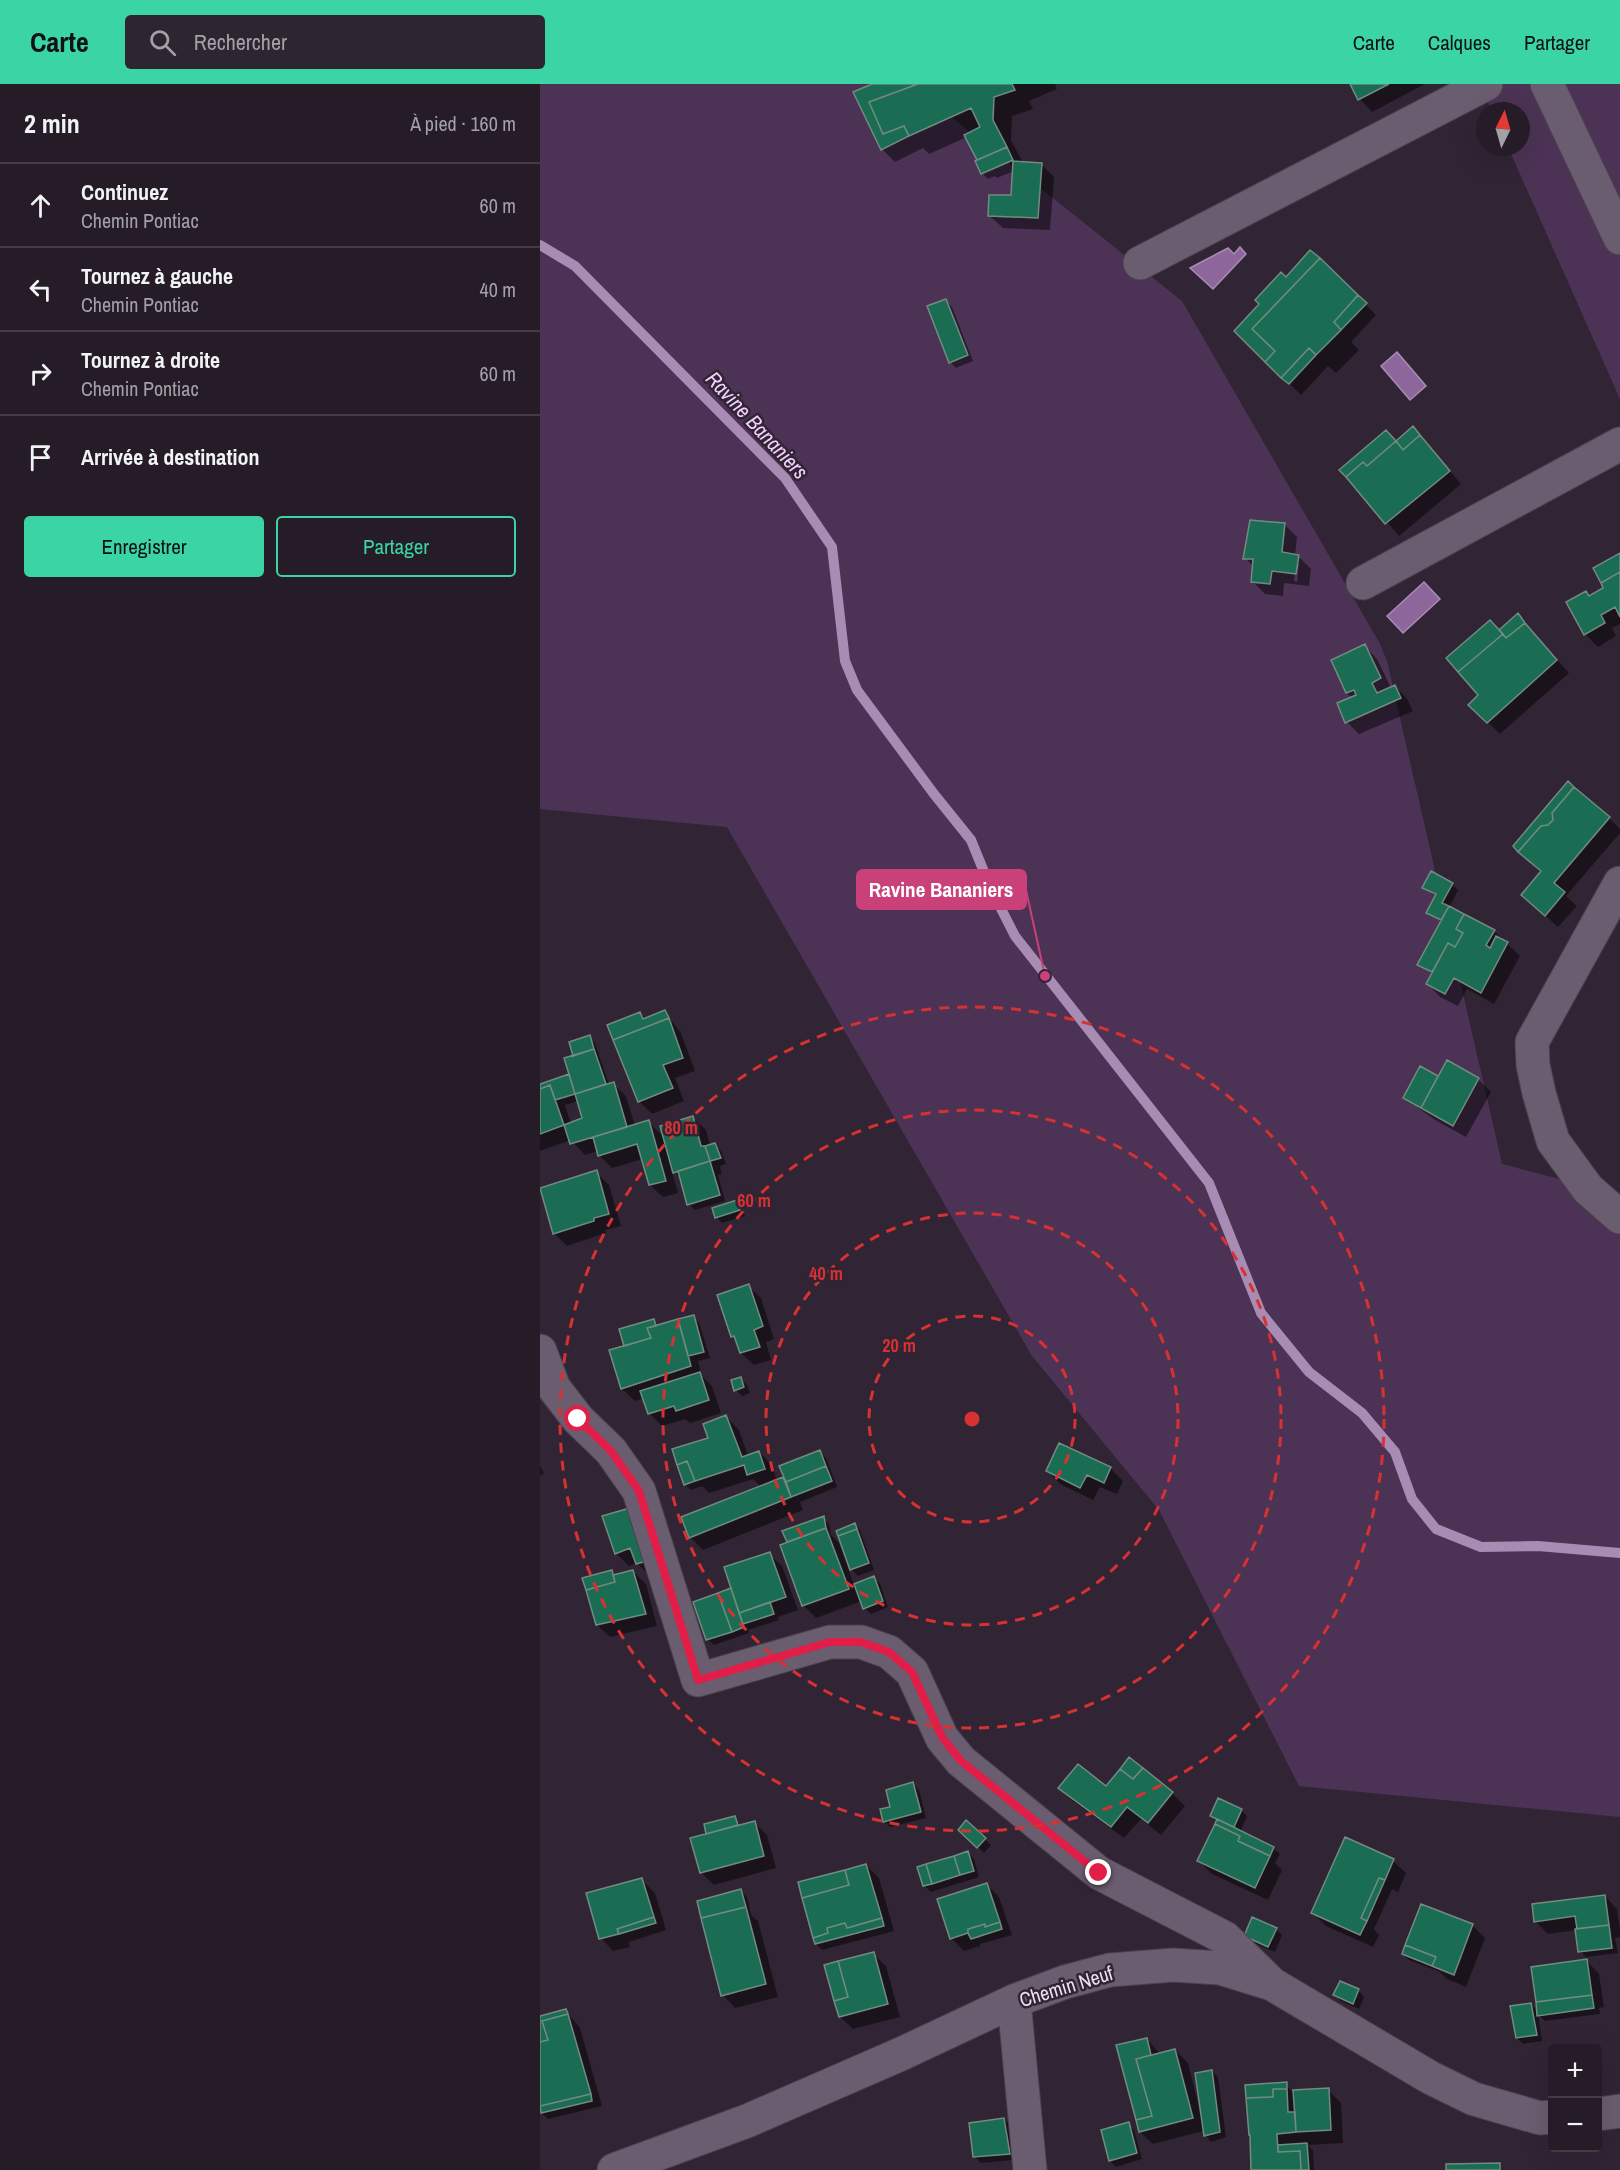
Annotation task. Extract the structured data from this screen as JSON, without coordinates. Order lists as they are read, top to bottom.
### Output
{
  "streets": {
    "street": ["Chemin Neuf"]
  },
  "water": ["Ravine Bananiers"],
  "places": ["Ravine Bananiers"],
  "north": "top",
  "page": {
    "header": "Carte",
    "search": "Rechercher",
    "nav": ["Carte", "Calques", "Partager"],
    "heading": ["2 min", "À pied · 160 m"],
    "list": [
      ["Continuez", "Chemin Pontiac", "60 m"],
      ["Tournez à gauche", "Chemin Pontiac", "40 m"],
      ["Tournez à droite", "Chemin Pontiac", "60 m"],
      "Arrivée à destination"
    ],
    "buttons": ["Enregistrer", "Partager"],
    "map_buttons": ["+", "−"]
  },
  "rings": [
    "80 m",
    "60 m",
    "40 m",
    "20 m"
  ]
}
